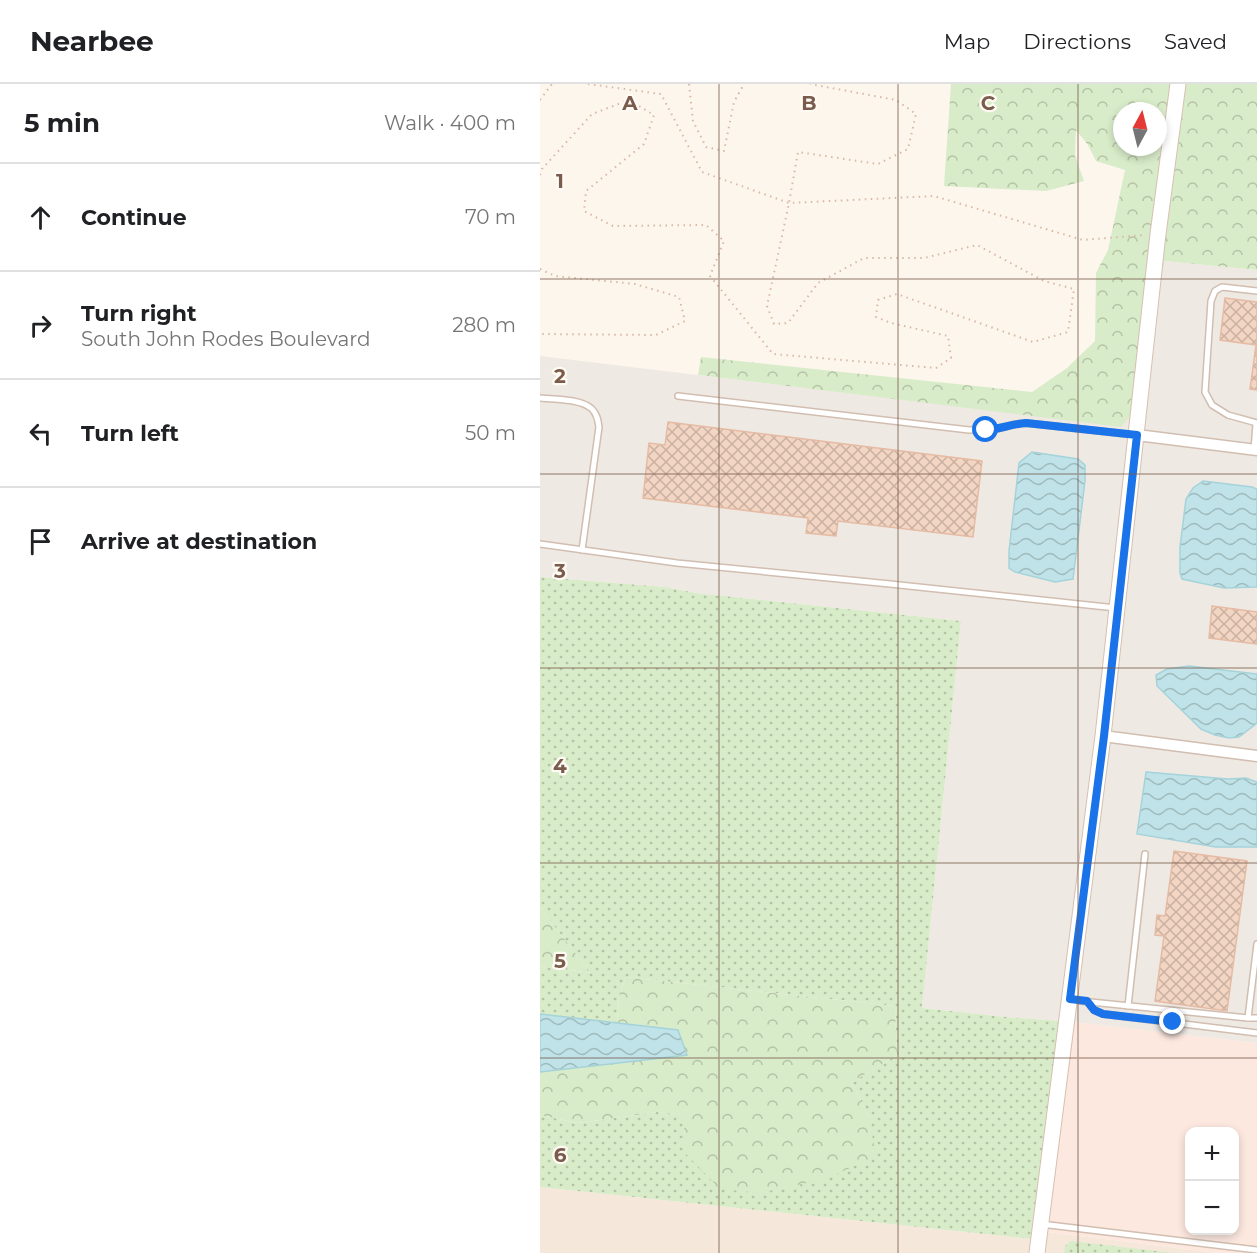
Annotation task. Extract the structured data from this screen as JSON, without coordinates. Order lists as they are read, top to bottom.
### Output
{
  "north": "top",
  "page": {
    "header": "Nearbee",
    "nav": ["Map", "Directions", "Saved"],
    "heading": ["5 min", "Walk · 400 m"],
    "list": [
      ["Continue", "70 m"],
      ["Turn right", "South John Rodes Boulevard", "280 m"],
      ["Turn left", "50 m"],
      "Arrive at destination"
    ],
    "map_buttons": ["+", "−"]
  },
  "grid": {
    "columns": ["A", "B", "C"],
    "rows": [
      "1",
      "2",
      "3",
      "4",
      "5",
      "6"
    ]
  }
}
